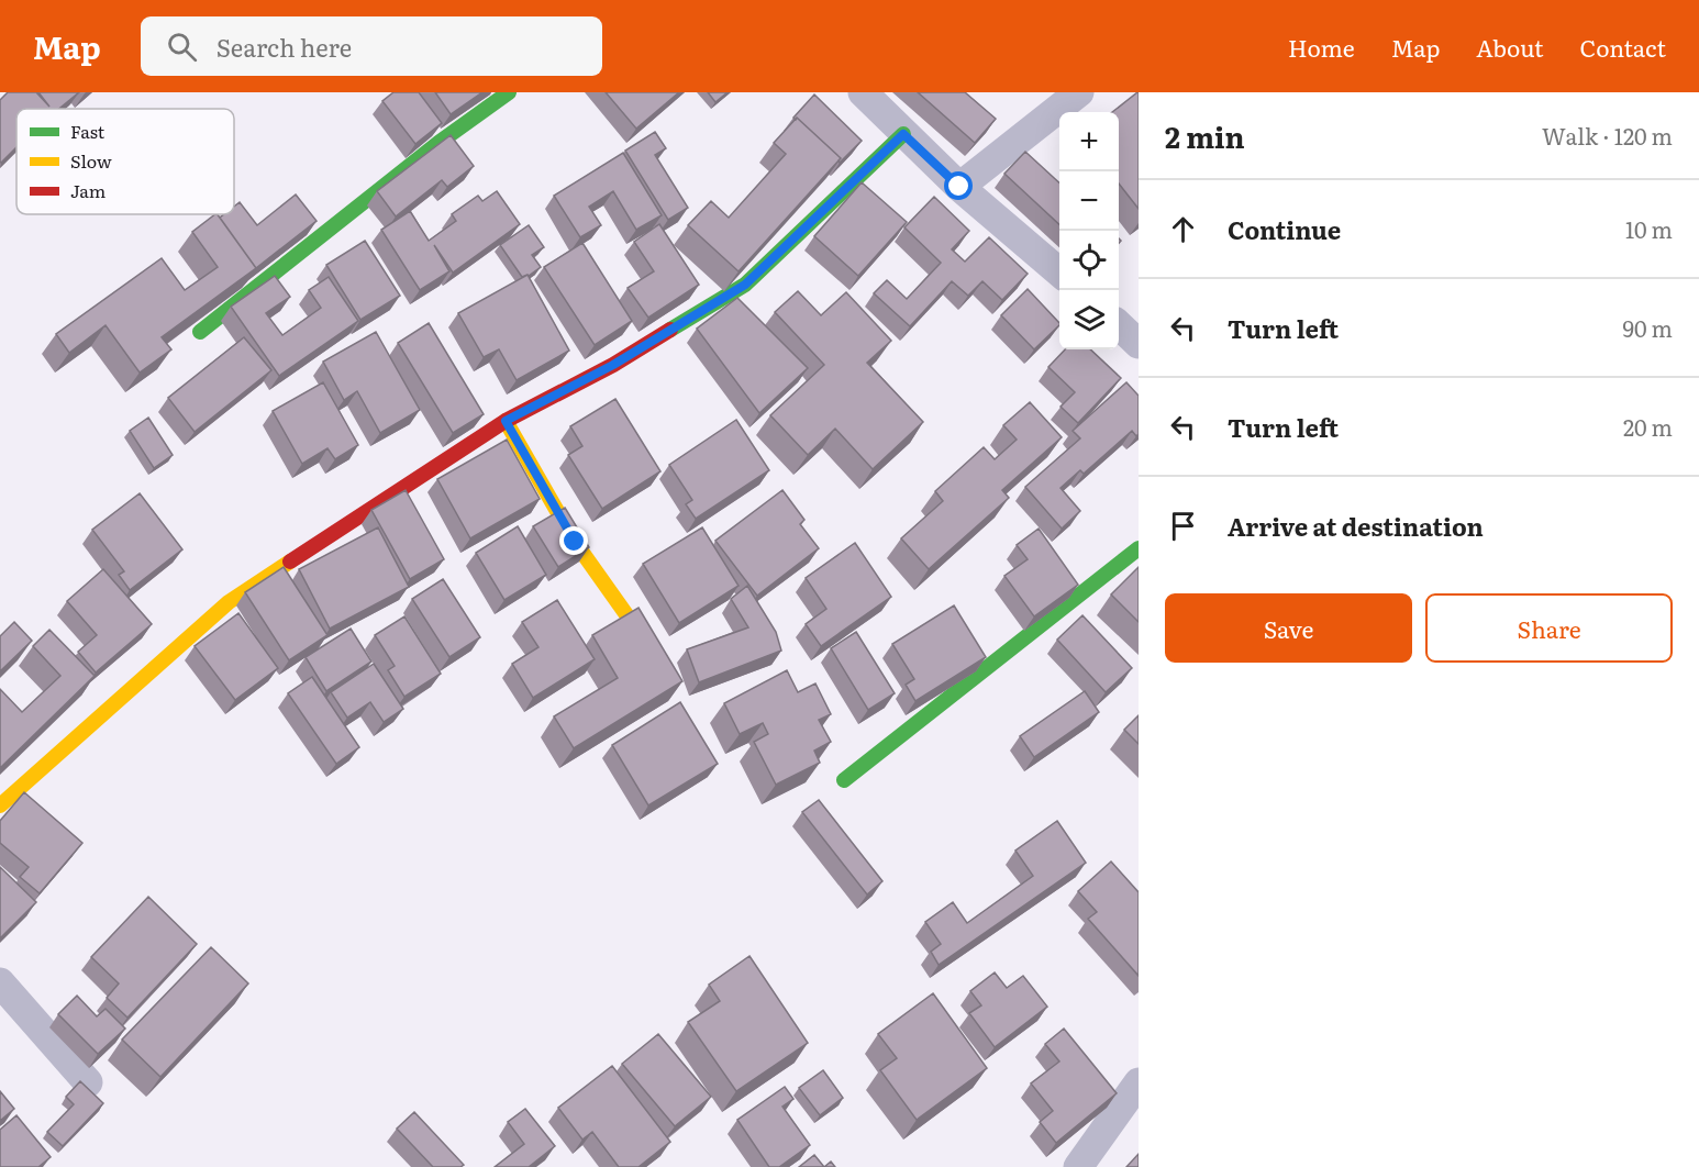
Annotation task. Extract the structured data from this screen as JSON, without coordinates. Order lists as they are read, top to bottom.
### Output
{
  "legend": ["Fast", "Slow", "Jam"],
  "page": {
    "header": "Map",
    "search": "Search here",
    "nav": [
      "Home",
      "Map",
      "About",
      "Contact"
    ],
    "heading": ["2 min", "Walk · 120 m"],
    "map_buttons": ["+", "−"],
    "list": [
      ["Continue", "10 m"],
      ["Turn left", "90 m"],
      ["Turn left", "20 m"],
      "Arrive at destination"
    ],
    "buttons": ["Save", "Share"]
  }
}
